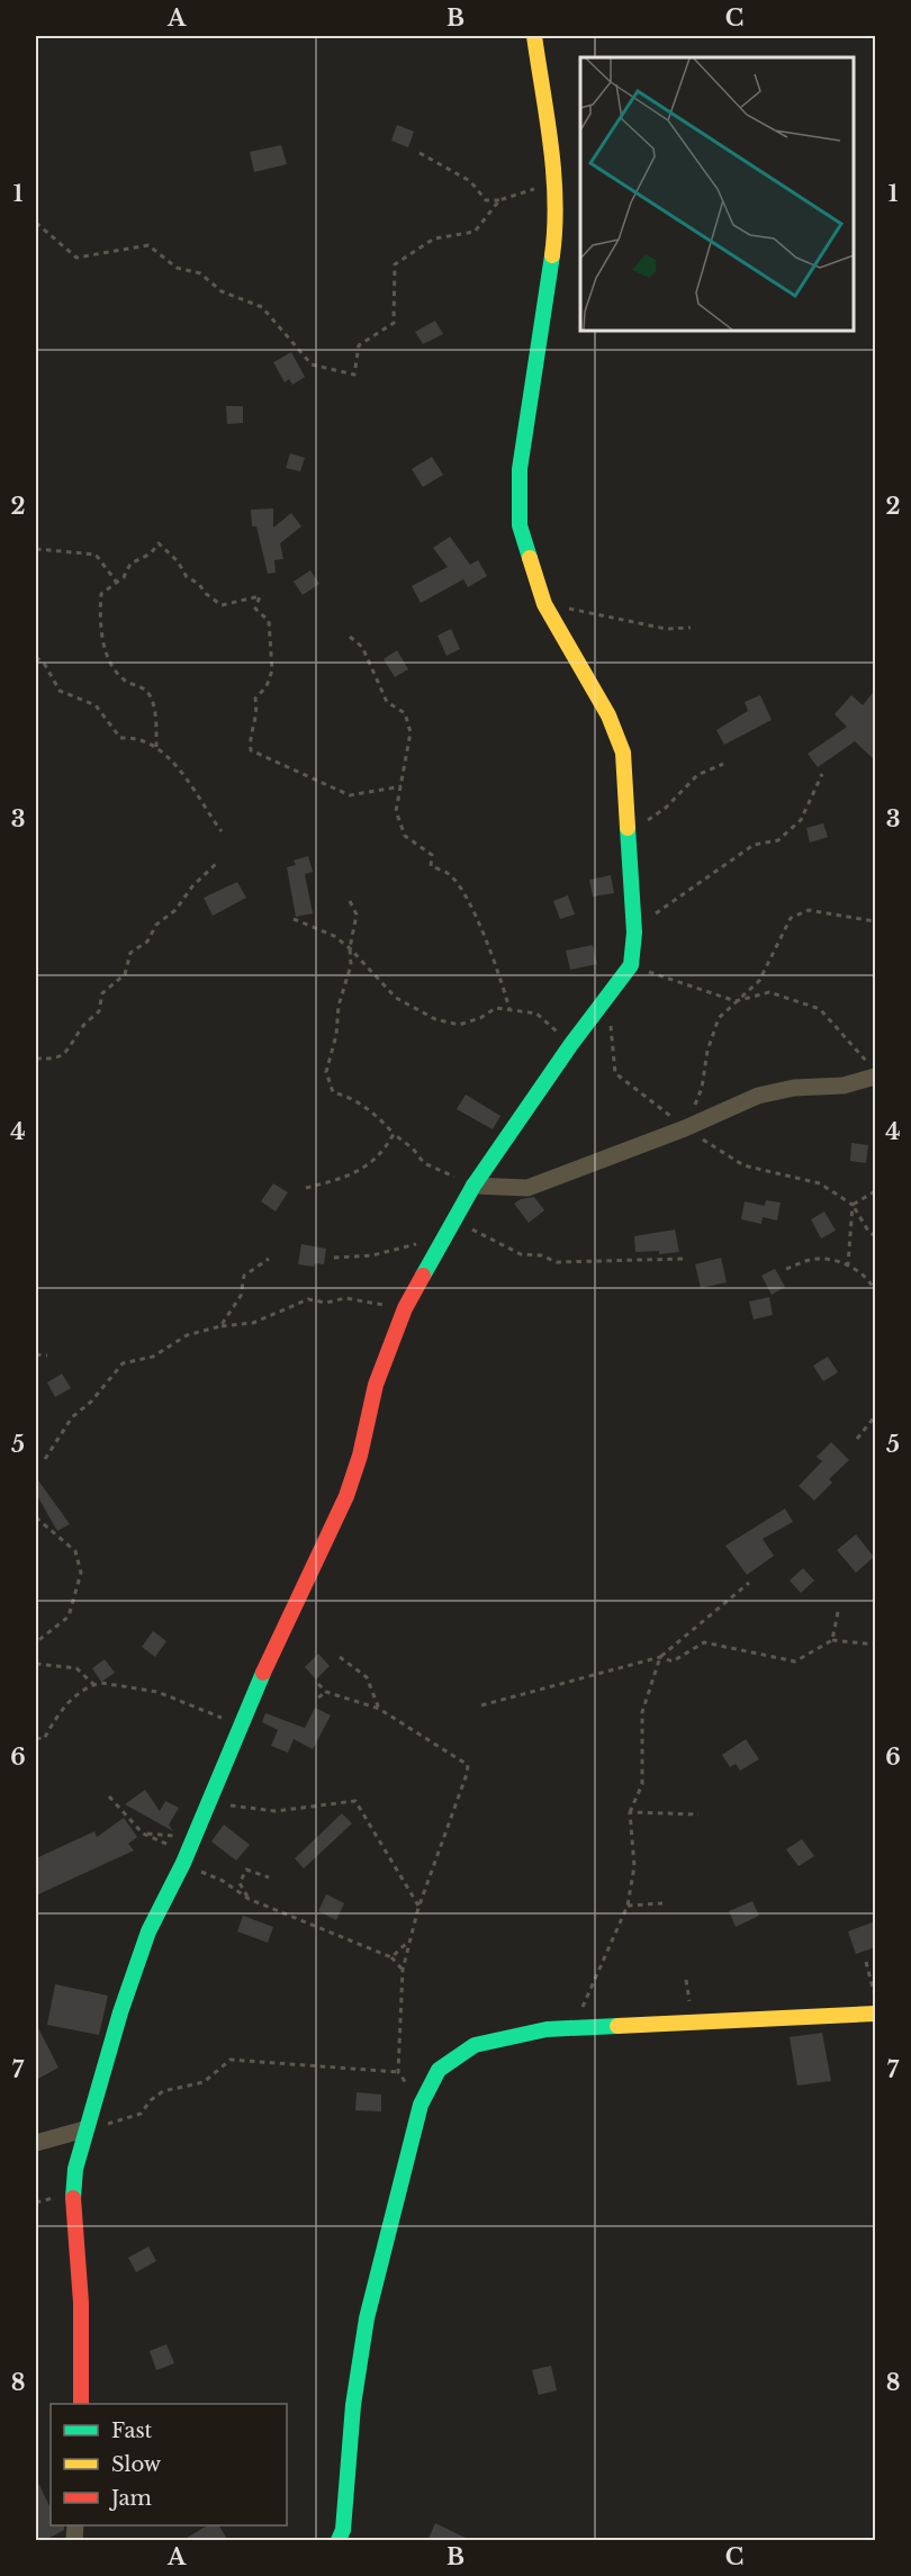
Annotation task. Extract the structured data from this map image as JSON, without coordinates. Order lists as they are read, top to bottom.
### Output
{
  "legend": ["Fast", "Slow", "Jam"],
  "grid": {
    "columns": ["A", "B", "C"],
    "rows": [
      "1",
      "2",
      "3",
      "4",
      "5",
      "6",
      "7",
      "8"
    ]
  }
}
